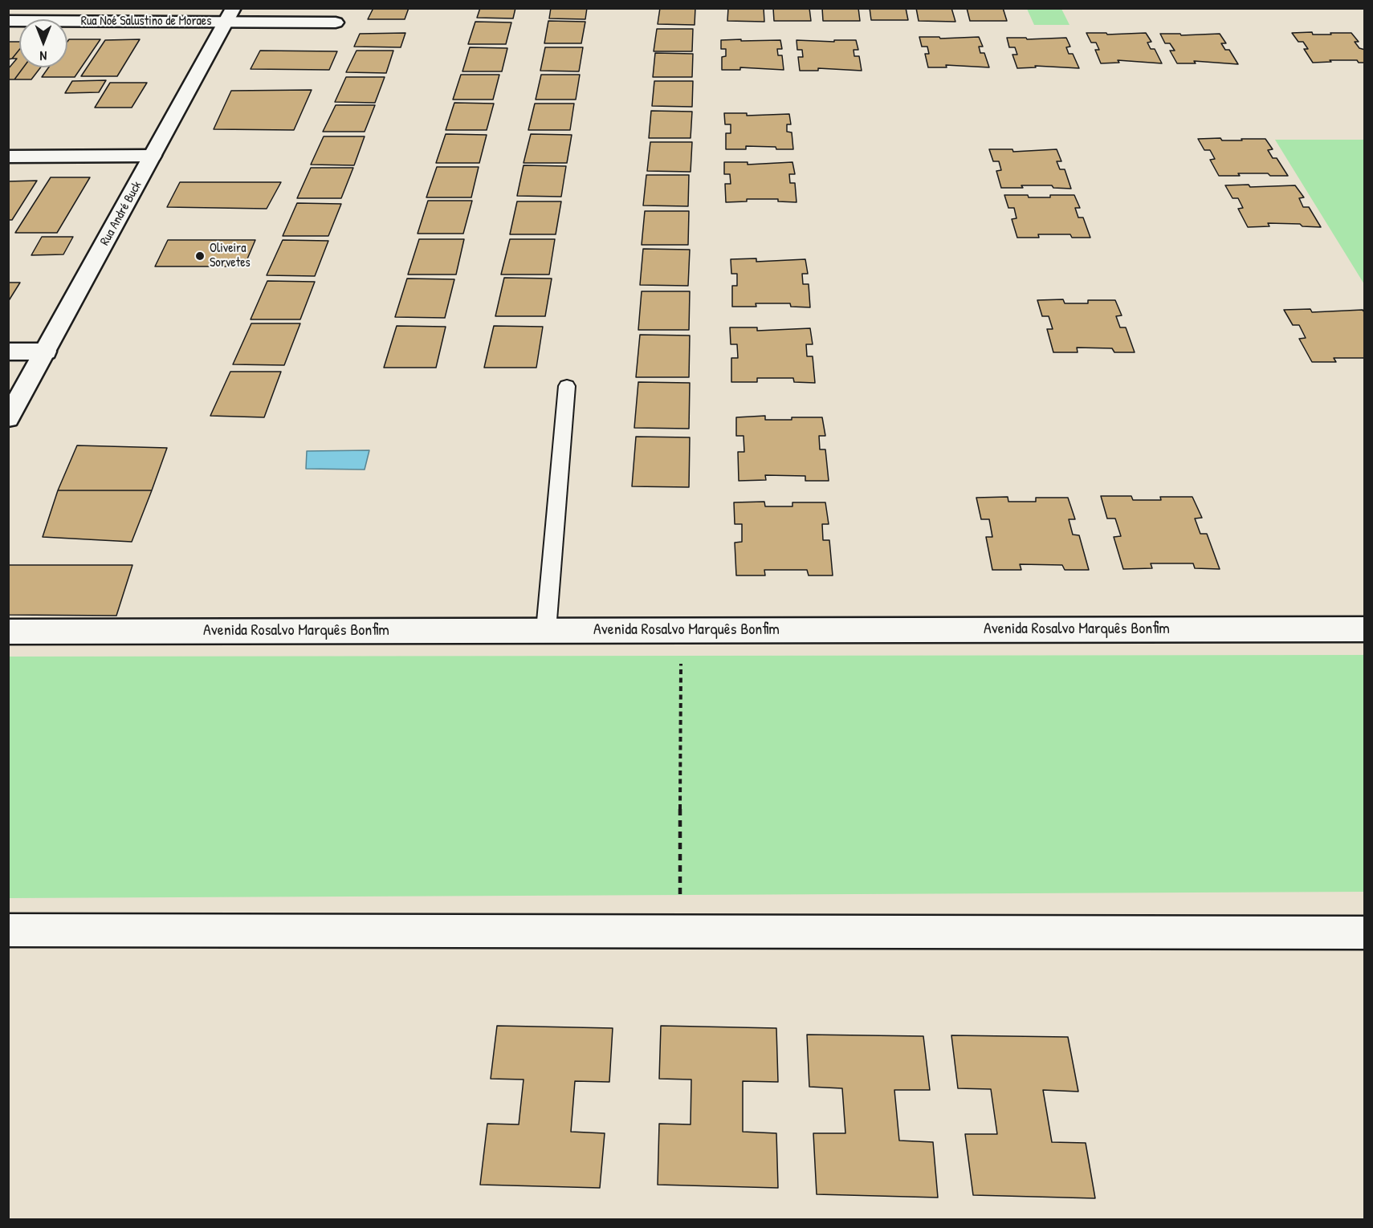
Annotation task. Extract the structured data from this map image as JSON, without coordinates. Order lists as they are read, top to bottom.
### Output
{
  "streets": {
    "street": ["Rua Noé Salustino de Moraes", "Rua André Buck", "Avenida Rosalvo Marquês Bonfim"]
  },
  "crossings": [
    ["Rua Noé Salustino de Moraes", "Rua André Buck"]
  ],
  "places": ["Oliveira Sorvetes"],
  "north": "bottom"
}
